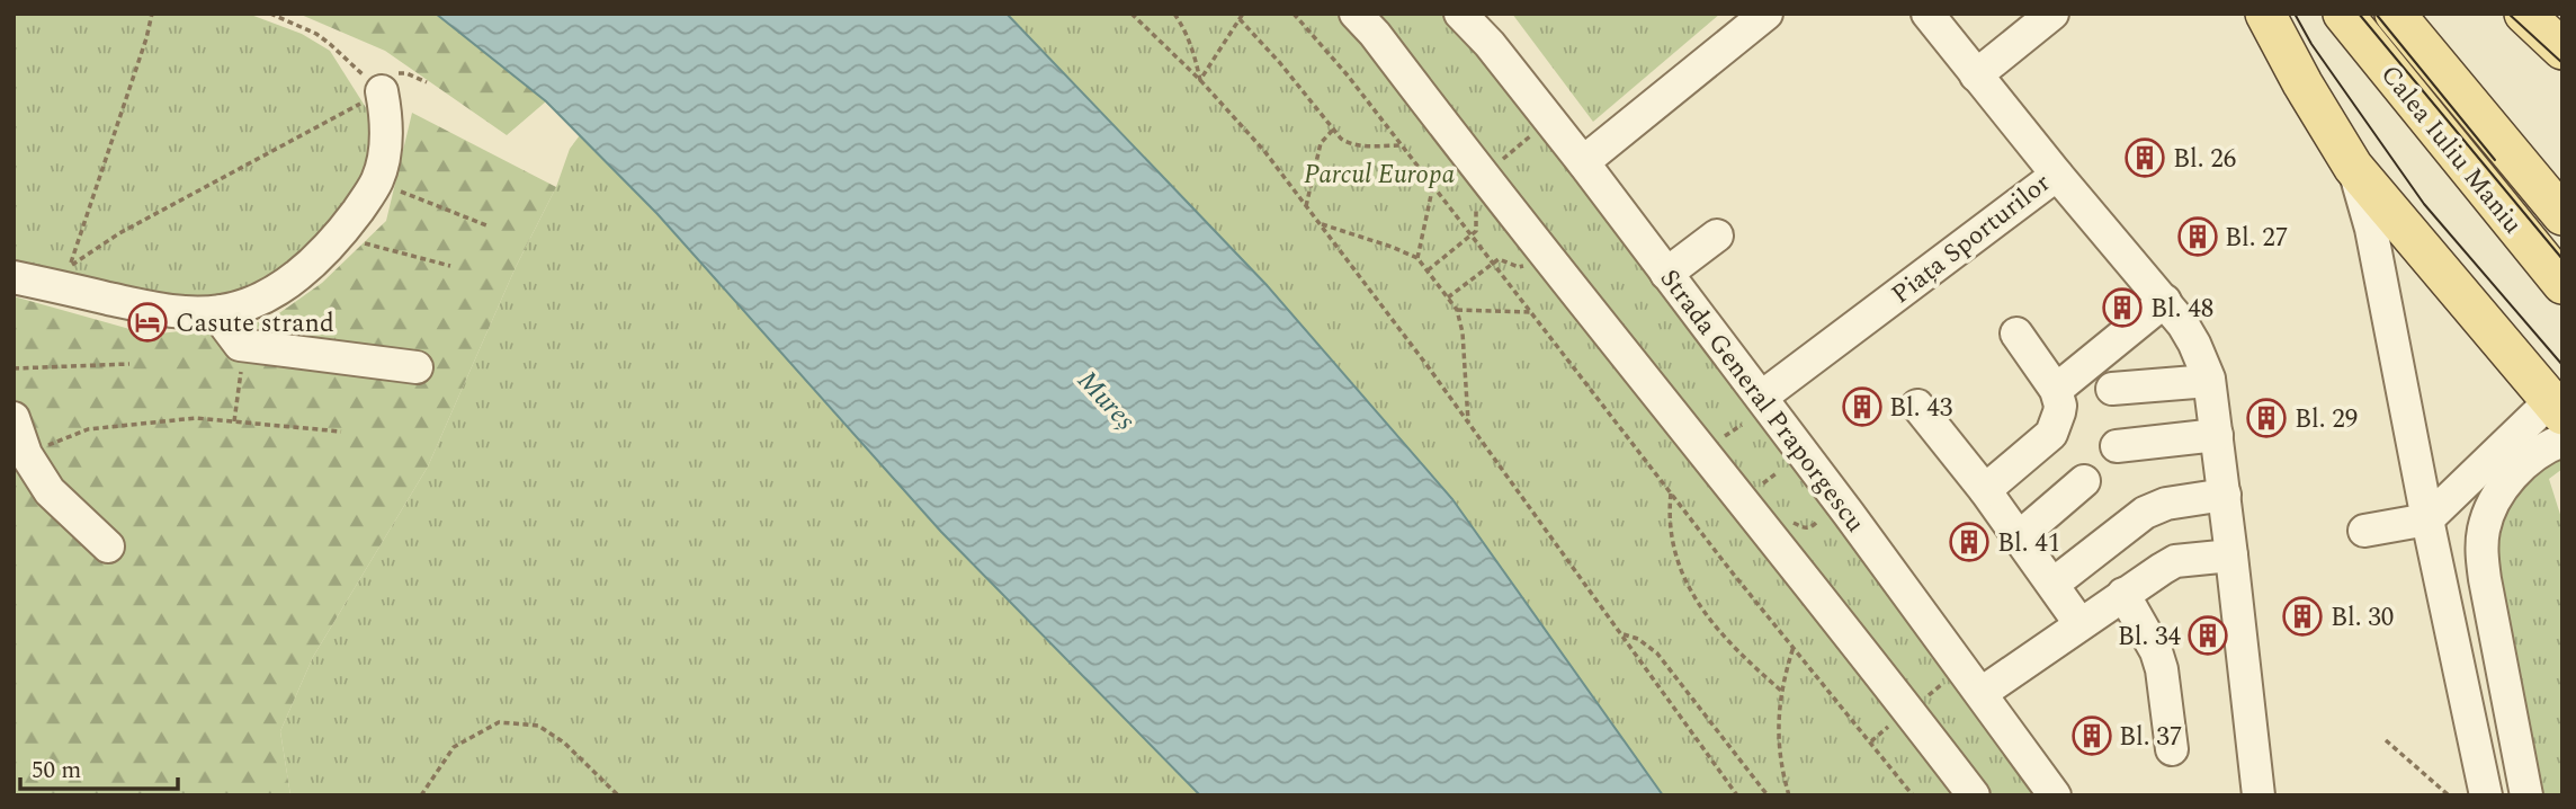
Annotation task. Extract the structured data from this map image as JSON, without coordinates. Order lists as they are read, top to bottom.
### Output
{
  "streets": {
    "main road": ["Calea Iuliu Maniu"],
    "street": ["Piața Sporturilor", "Strada General Praporgescu"]
  },
  "crossings": [
    ["Piața Sporturilor", "Strada General Praporgescu"]
  ],
  "water": ["Mureș"],
  "parks": ["Parcul Europa"],
  "places": {
    "building": [
      "Bl. 26",
      "Bl. 27",
      "Bl. 48",
      "Bl. 43",
      "Bl. 29",
      "Bl. 41",
      "Bl. 30",
      "Bl. 34",
      "Bl. 37"
    ],
    "hotel": ["Casute strand"]
  },
  "scale_bar": "50 m"
}
